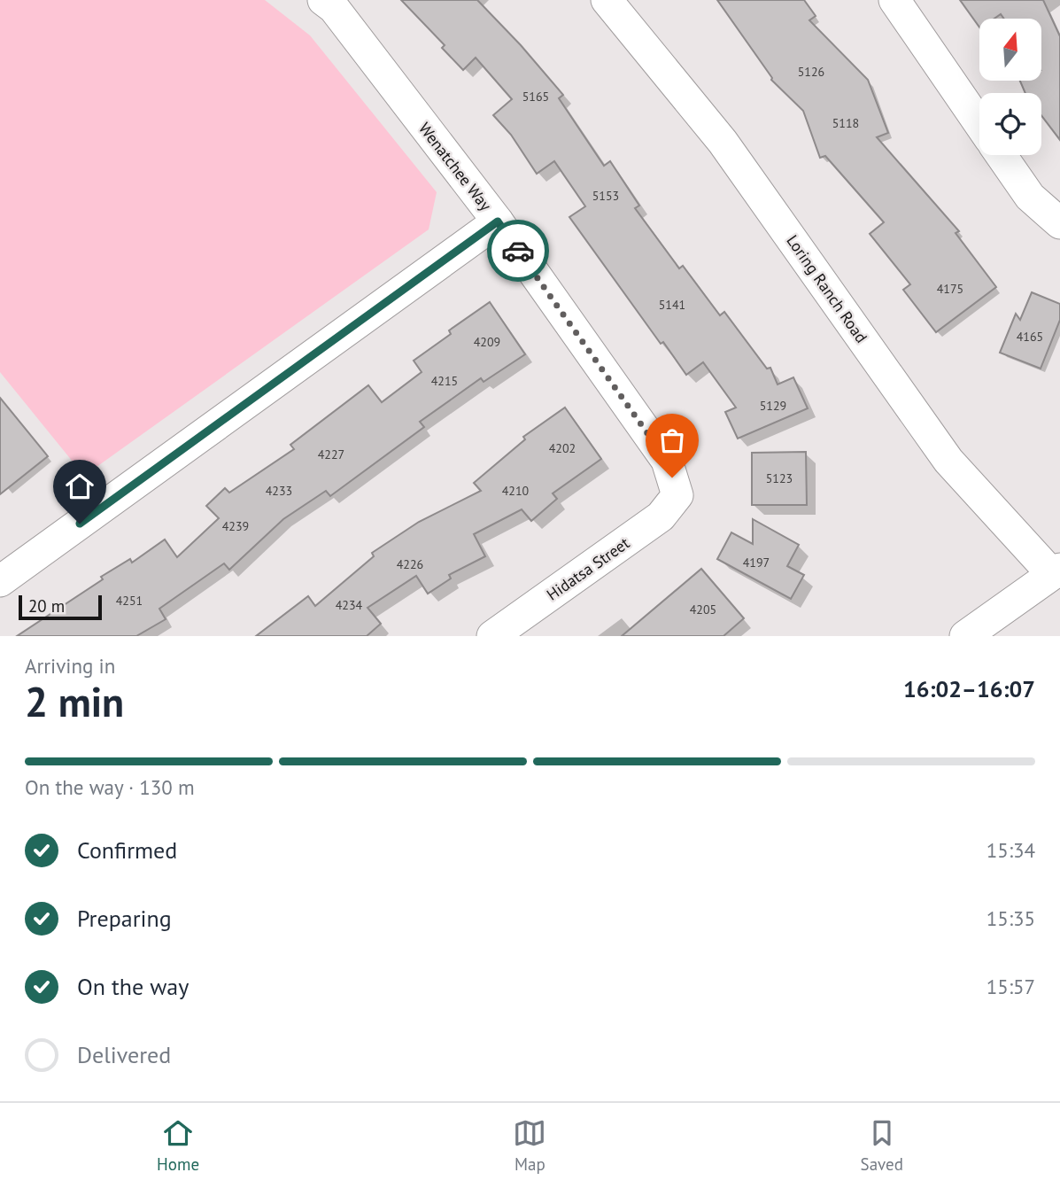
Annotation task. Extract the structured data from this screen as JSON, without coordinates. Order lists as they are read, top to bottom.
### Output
{
  "streets": {
    "street": ["Wenatchee Way", "Loring Ranch Road", "Hidatsa Street"]
  },
  "crossings": [
    ["Wenatchee Way", "Hidatsa Street"]
  ],
  "house_numbers": [
    "5126",
    "5165",
    "5118",
    "5153",
    "4175",
    "5141",
    "4165",
    "4209",
    "4215",
    "5129",
    "4202",
    "4227",
    "5123",
    "4233",
    "4210",
    "4239",
    "4197",
    "4226",
    "4251",
    "4234",
    "4205"
  ],
  "scale_bar": "20 m",
  "north": "top",
  "page": {
    "scale": "20 m",
    "heading": ["2 min", "Arriving in", "16:02–16:07"],
    "bar": "On the way · 130 m",
    "list": [
      ["Confirmed", "15:34"],
      ["Preparing", "15:35"],
      ["On the way", "15:57"],
      "Delivered"
    ],
    "tabs": ["Home", "Map", "Saved"]
  }
}
